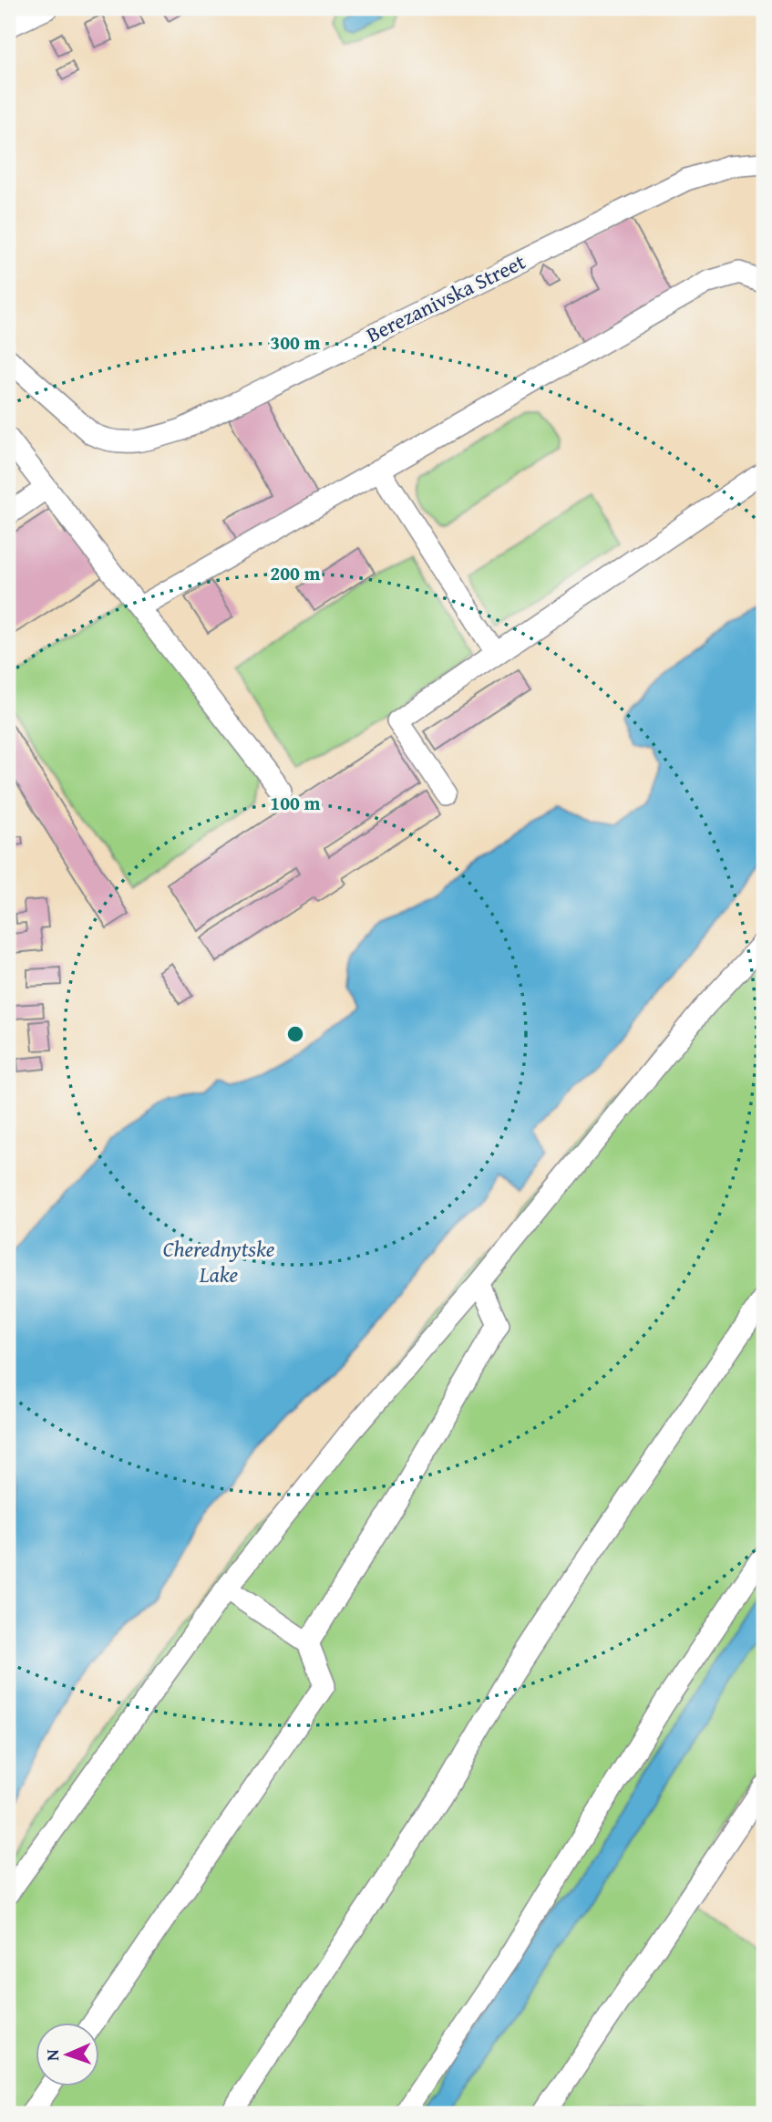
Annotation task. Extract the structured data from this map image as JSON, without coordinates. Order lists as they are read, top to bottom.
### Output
{
  "streets": {
    "street": ["Berezanivska Street"]
  },
  "water": ["Cherednytske Lake"],
  "north": "left",
  "rings": ["300 m", "200 m", "100 m"]
}
